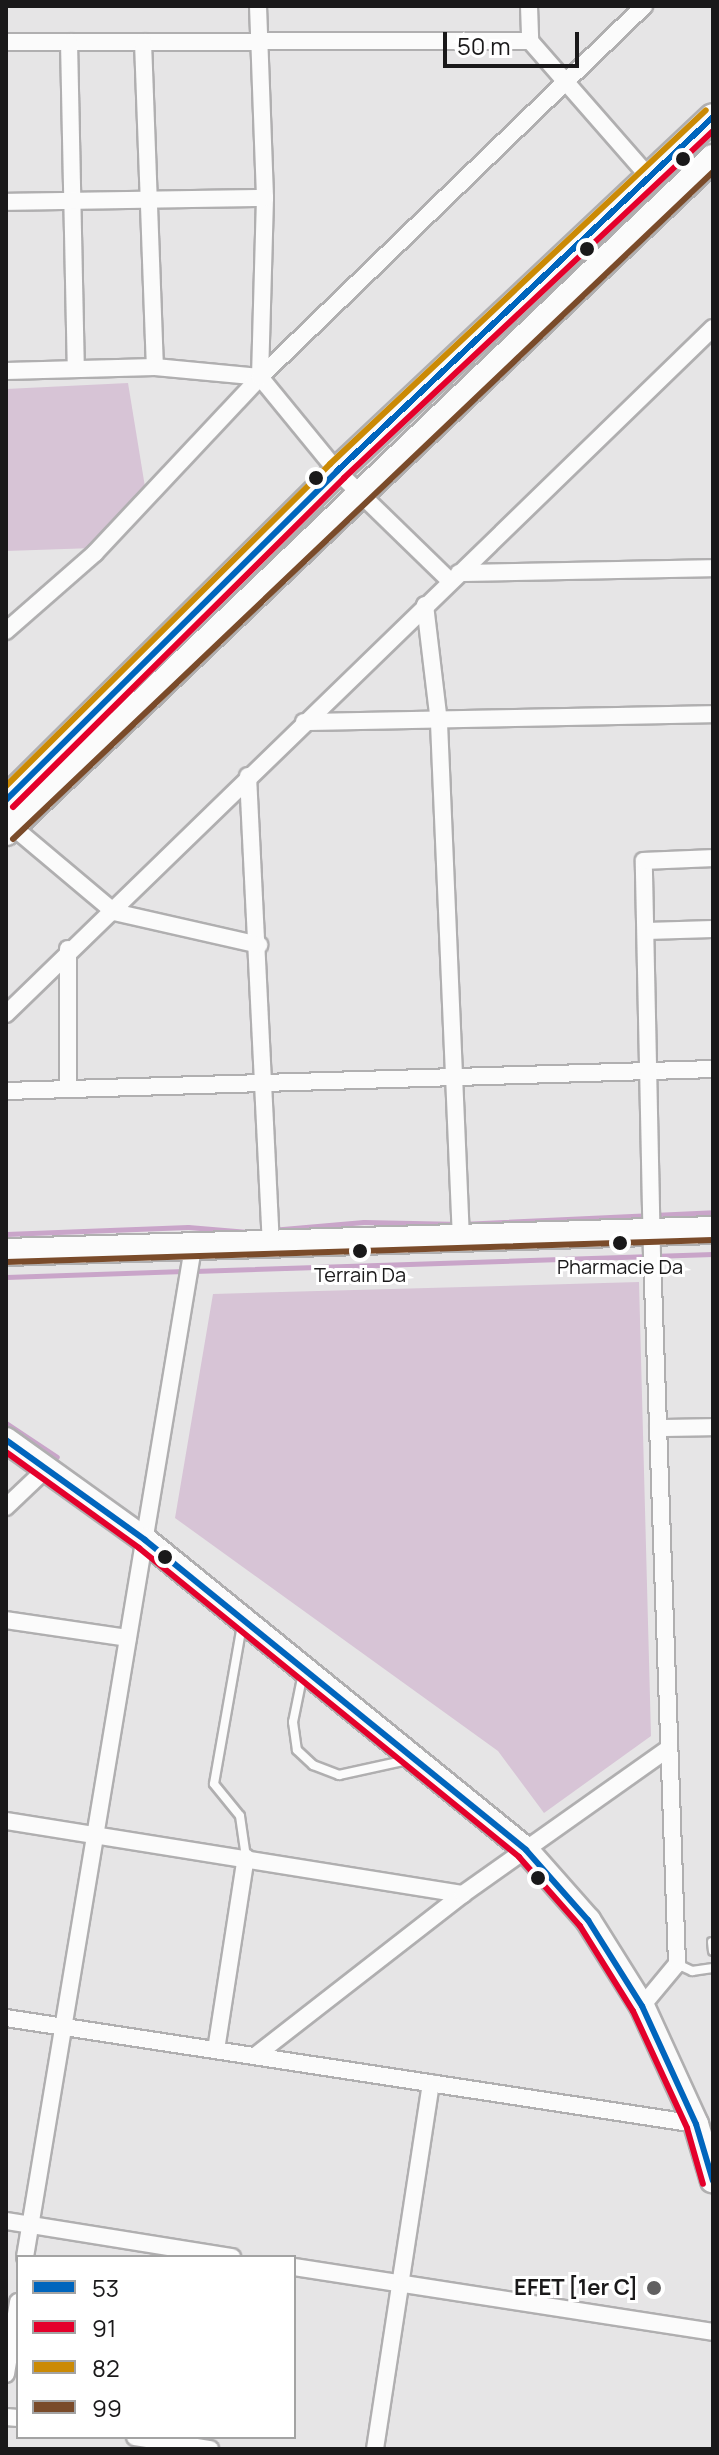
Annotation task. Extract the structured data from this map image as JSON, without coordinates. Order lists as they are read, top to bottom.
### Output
{
  "places": ["Pharmacie Da", "Terrain Da", "EFET [1er C]"],
  "lines": [
    "transit line 82",
    "transit line 53",
    "transit line 91",
    "transit line 99"
  ],
  "legend": [
    "53",
    "91",
    "82",
    "99"
  ],
  "scale_bar": "50 m"
}
